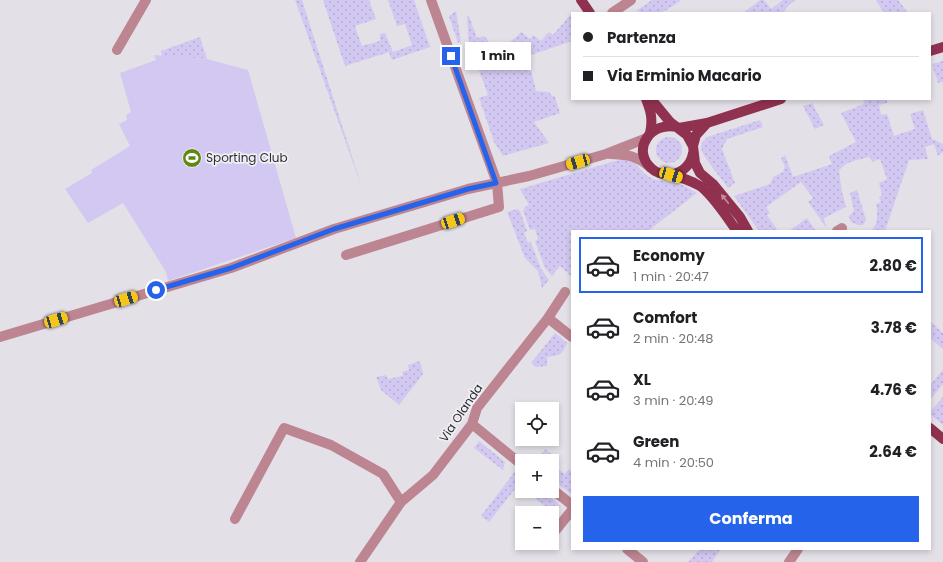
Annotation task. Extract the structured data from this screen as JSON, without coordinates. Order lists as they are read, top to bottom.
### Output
{
  "streets": {
    "street": ["Via Olanda"]
  },
  "places": {
    "sports": ["Sporting Club"]
  },
  "page": {
    "banner": ["Partenza", "Via Erminio Macario"],
    "bubble": "1 min",
    "list": [
      {
        "name": "Economy",
        "note": "1 min · 20:47",
        "value": "2.80 €"
      },
      {
        "name": "Comfort",
        "note": "2 min · 20:48",
        "value": "3.78 €"
      },
      {
        "name": "XL",
        "note": "3 min · 20:49",
        "value": "4.76 €"
      },
      {
        "name": "Green",
        "note": "4 min · 20:50",
        "value": "2.64 €"
      }
    ],
    "map_buttons": ["+", "−"],
    "buttons": "Conferma"
  }
}
